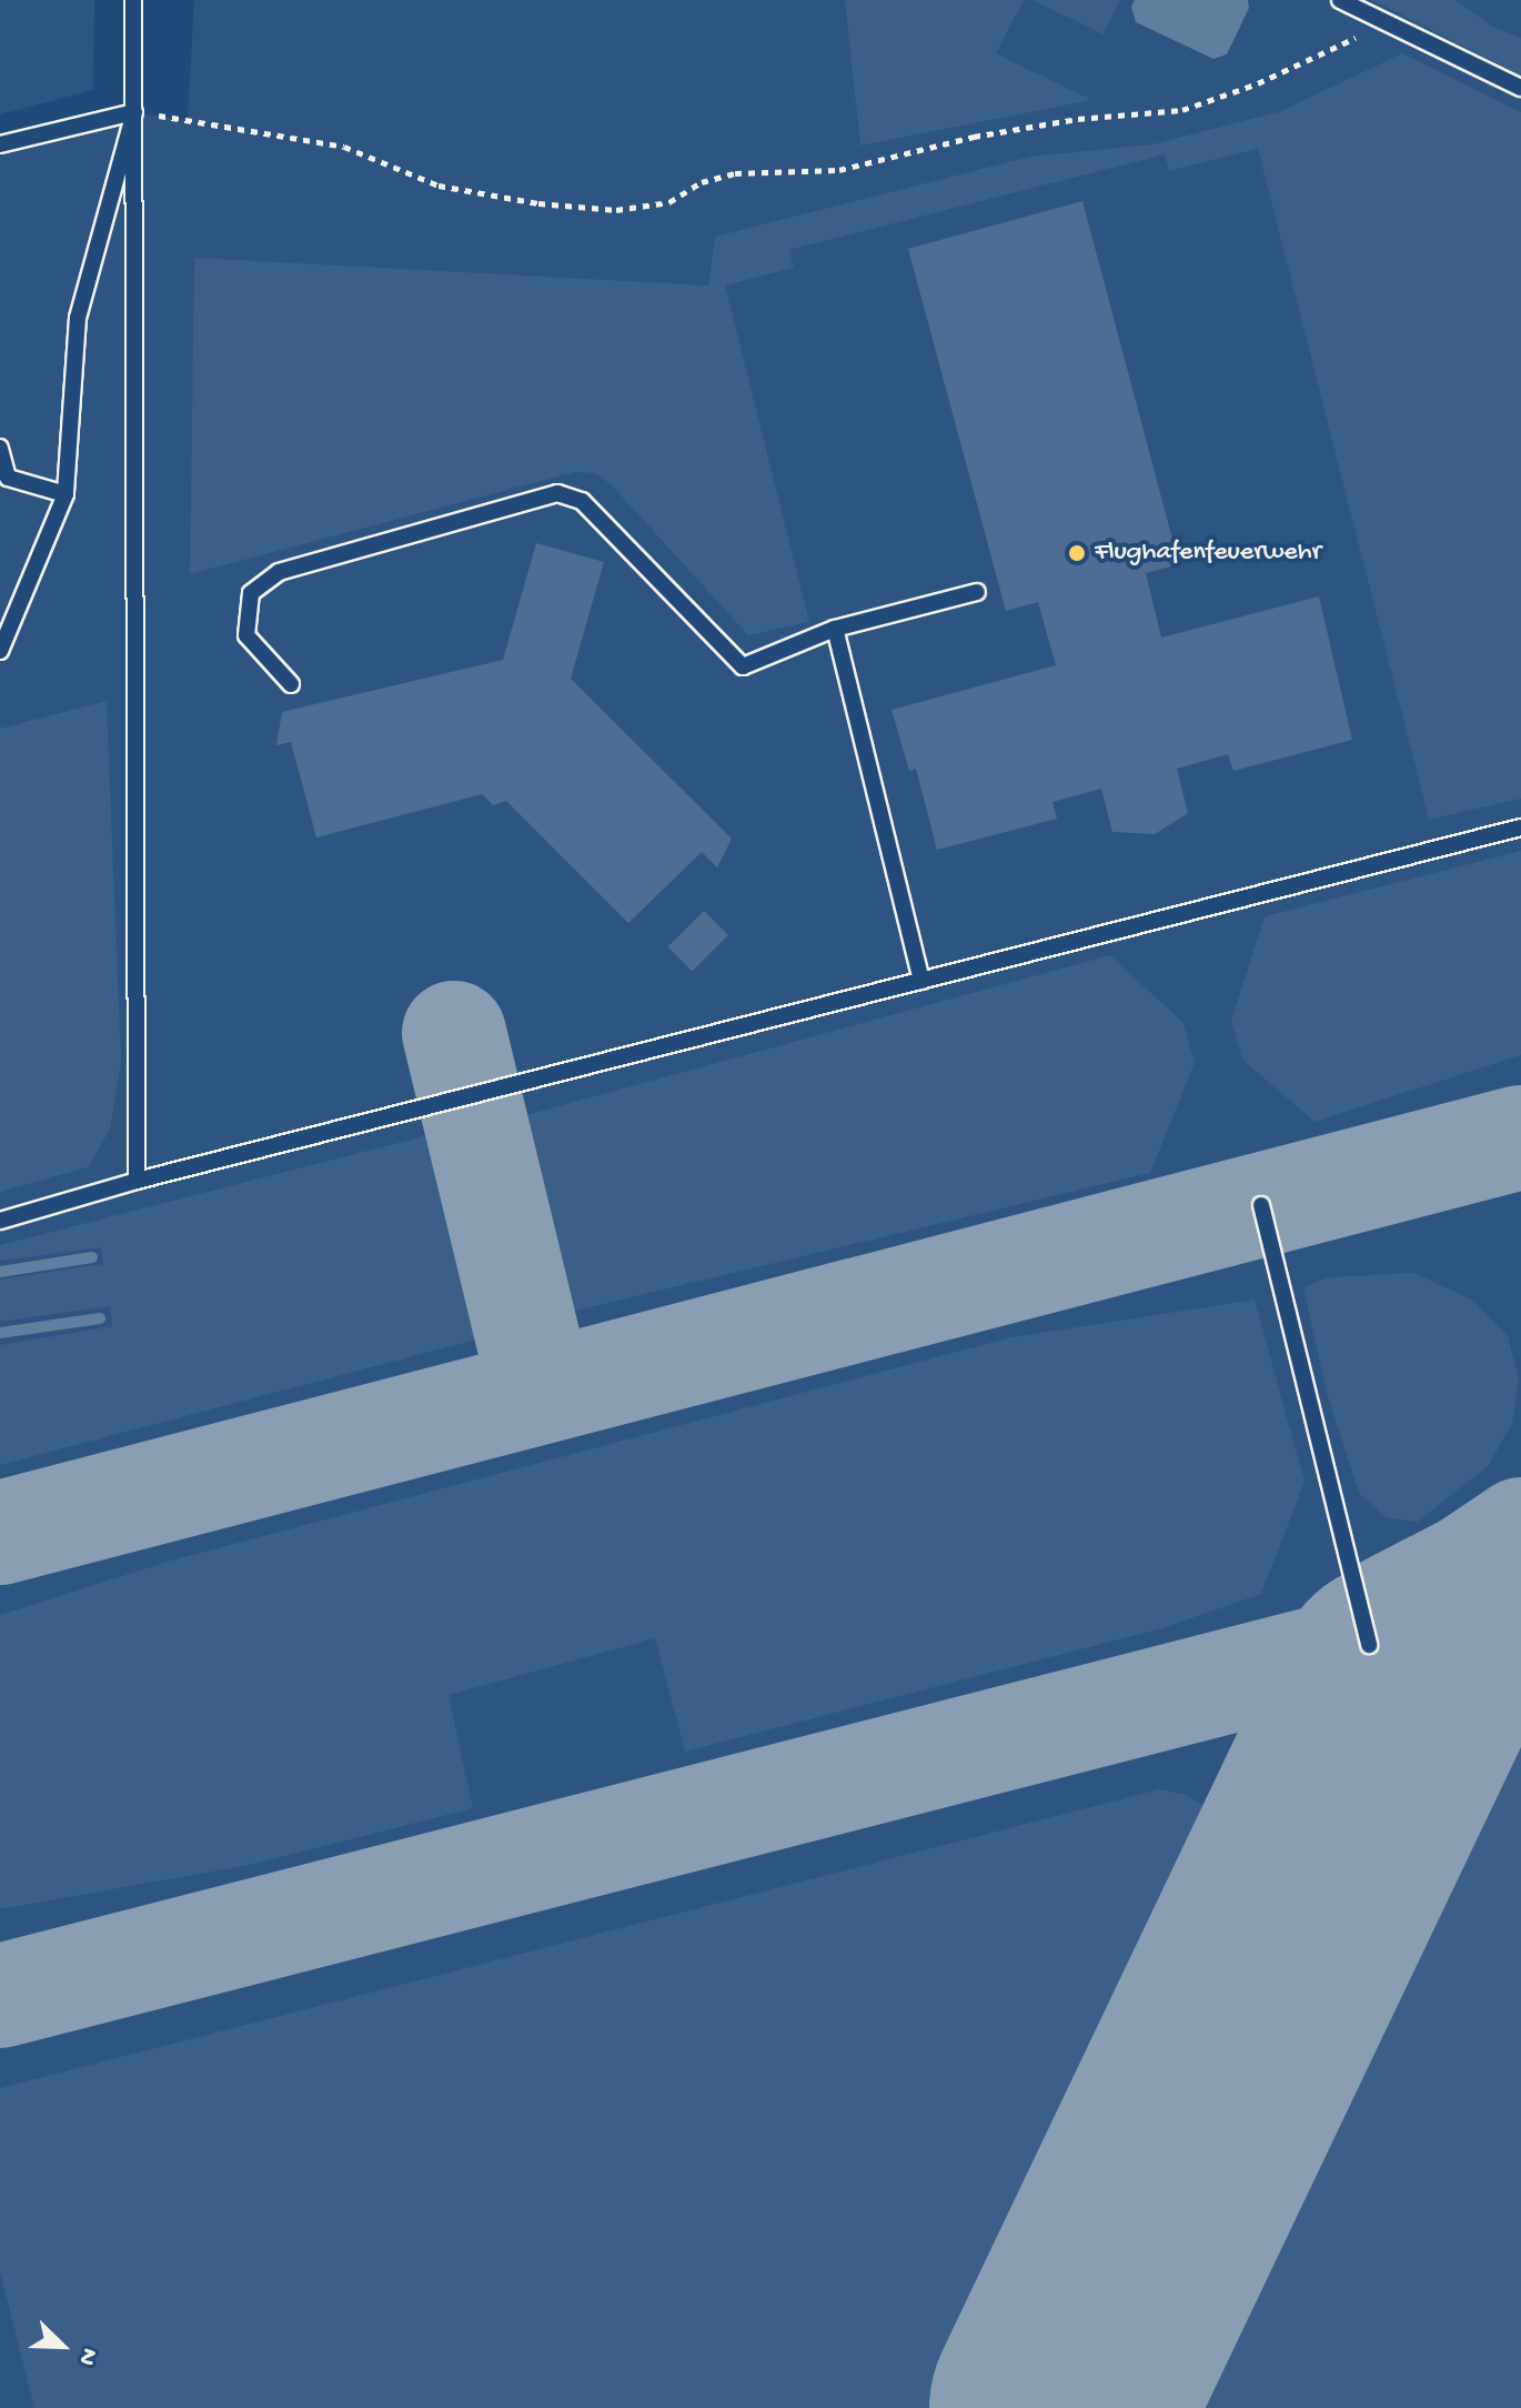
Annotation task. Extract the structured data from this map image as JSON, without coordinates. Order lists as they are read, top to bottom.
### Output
{
  "places": ["Flughafenfeuerwehr"],
  "north": "bottom right"
}
